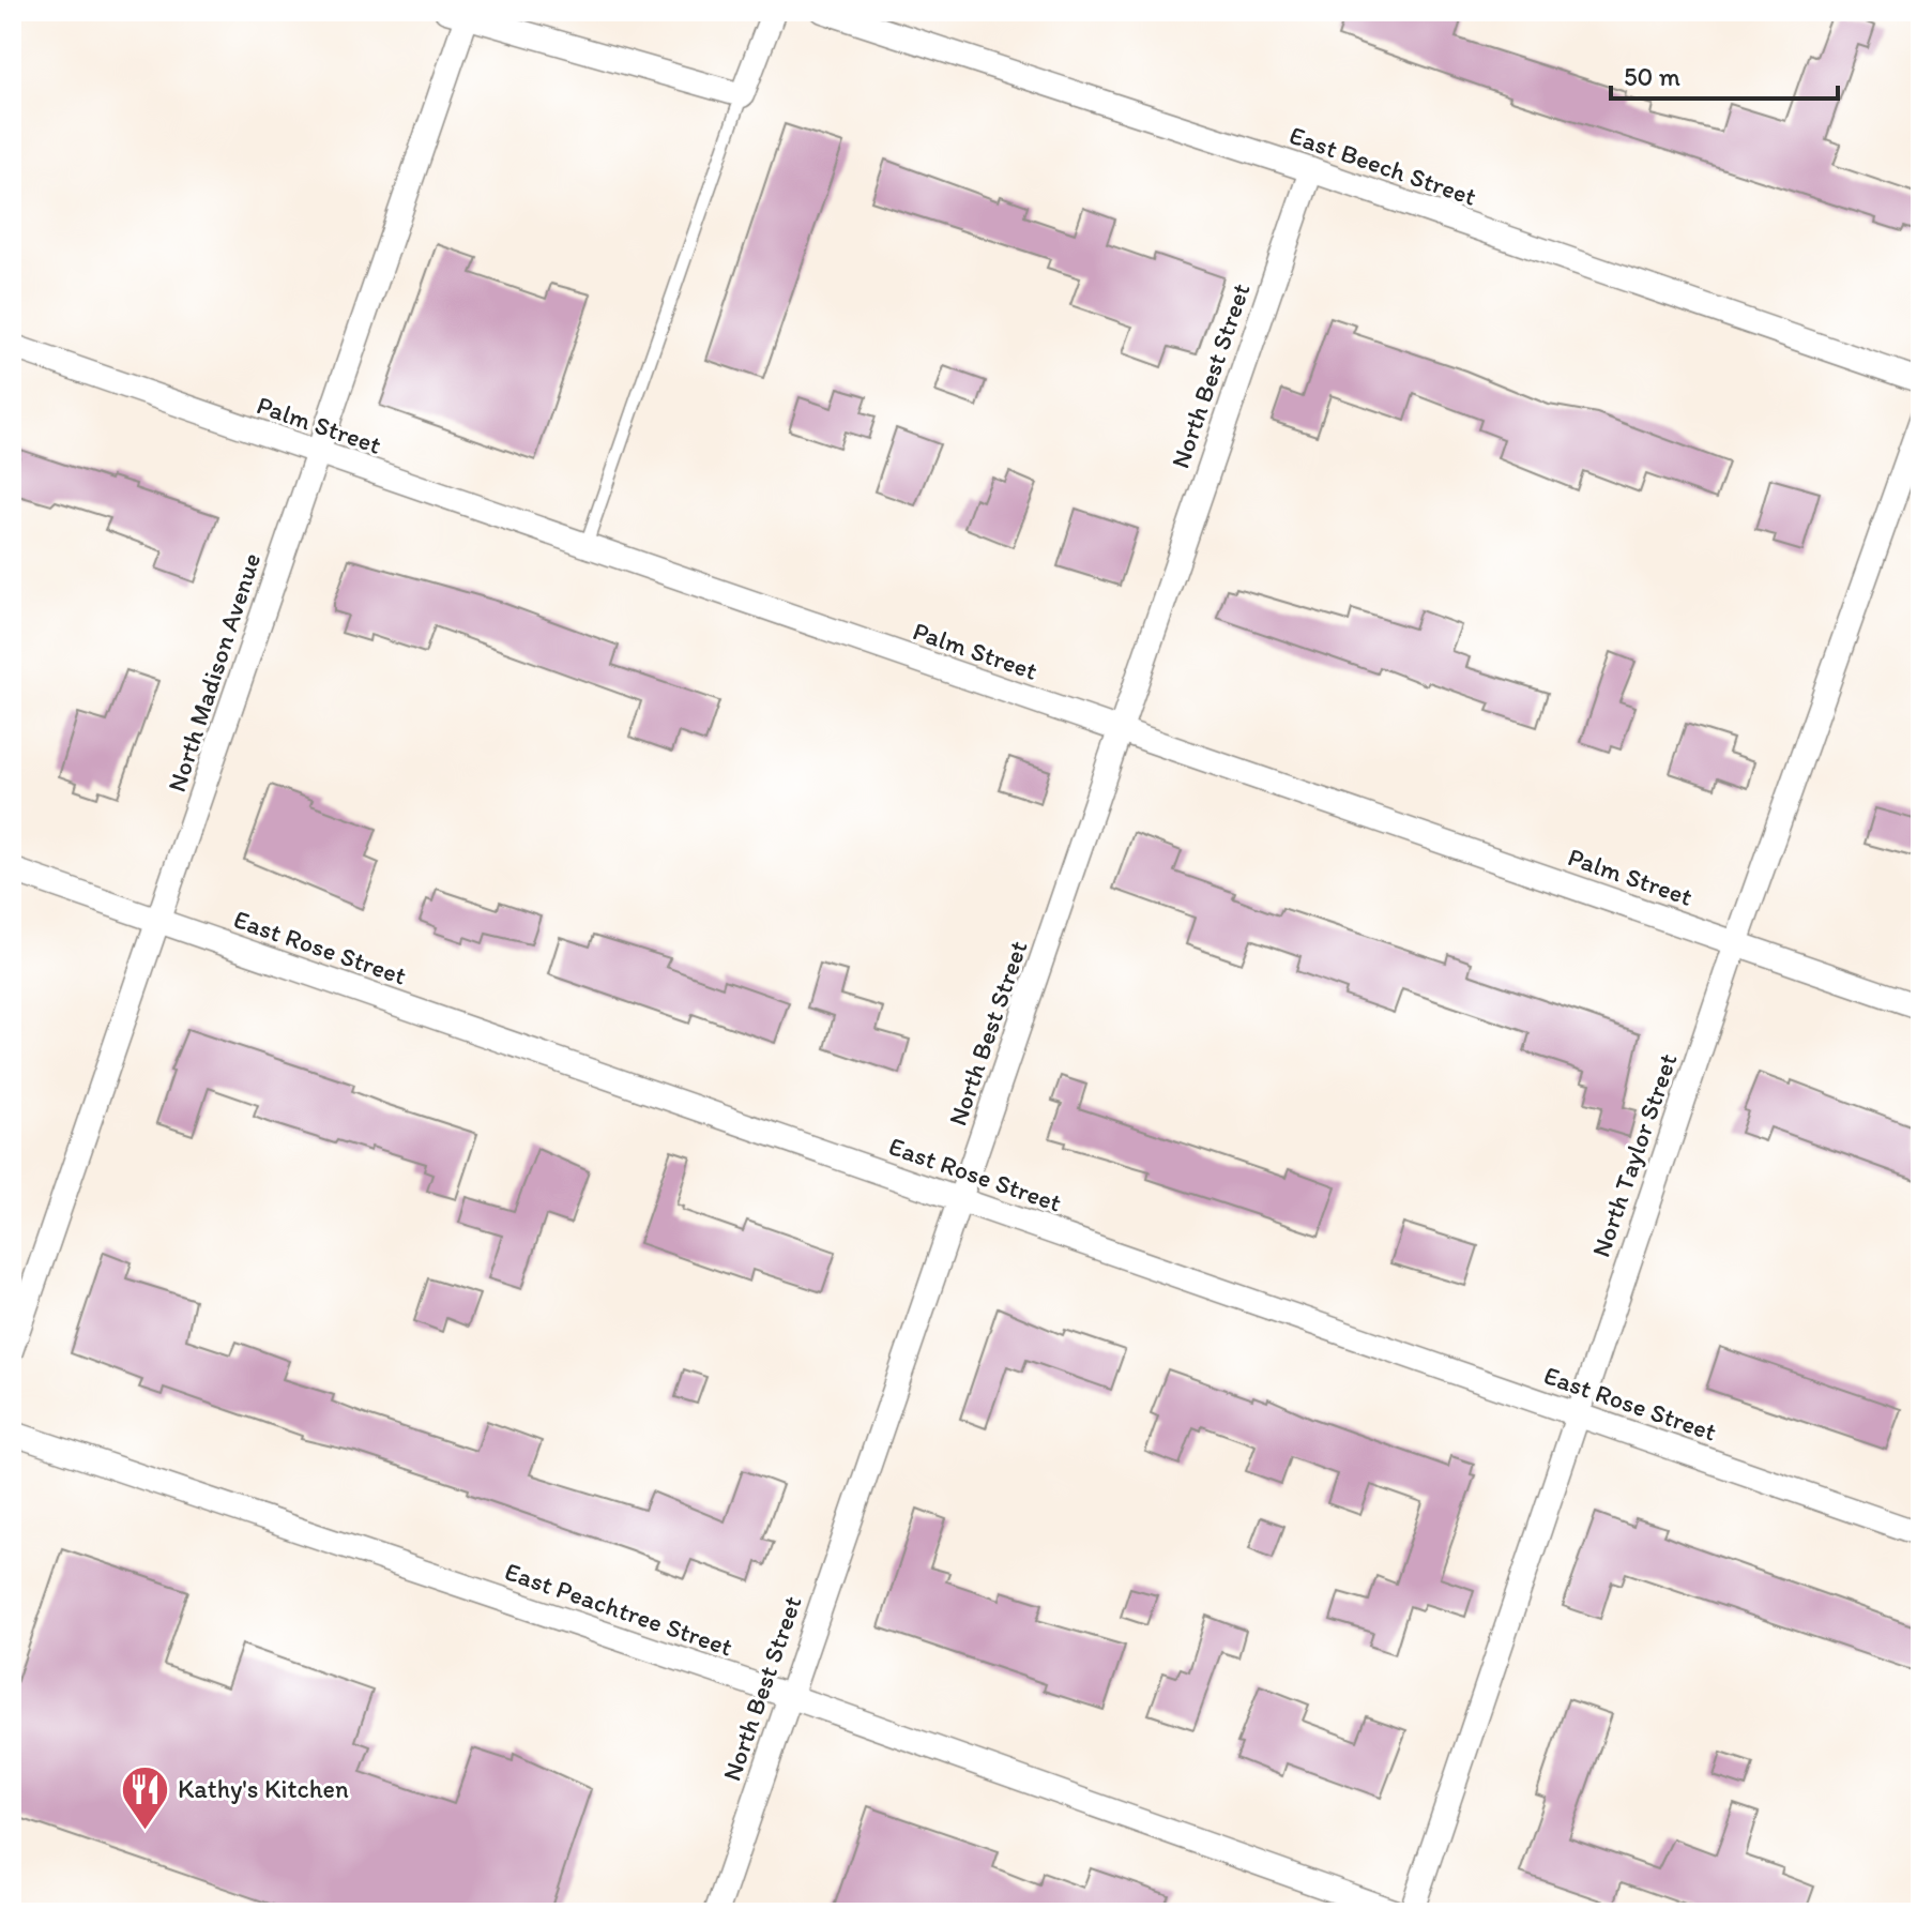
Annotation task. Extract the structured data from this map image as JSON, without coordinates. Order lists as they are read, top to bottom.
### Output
{
  "streets": {
    "street": [
      "East Beech Street",
      "North Best Street",
      "Palm Street",
      "North Madison Avenue",
      "East Rose Street",
      "North Taylor Street",
      "East Peachtree Street"
    ]
  },
  "crossings": [
    ["East Beech Street", "North Best Street"],
    ["North Best Street", "Palm Street"],
    ["North Best Street", "East Rose Street"],
    ["North Best Street", "East Peachtree Street"],
    ["Palm Street", "North Madison Avenue"],
    ["Palm Street", "North Taylor Street"],
    ["North Madison Avenue", "East Rose Street"],
    ["East Rose Street", "North Taylor Street"]
  ],
  "places": {
    "restaurant": ["Kathy's Kitchen"]
  },
  "scale_bar": "50 m"
}
